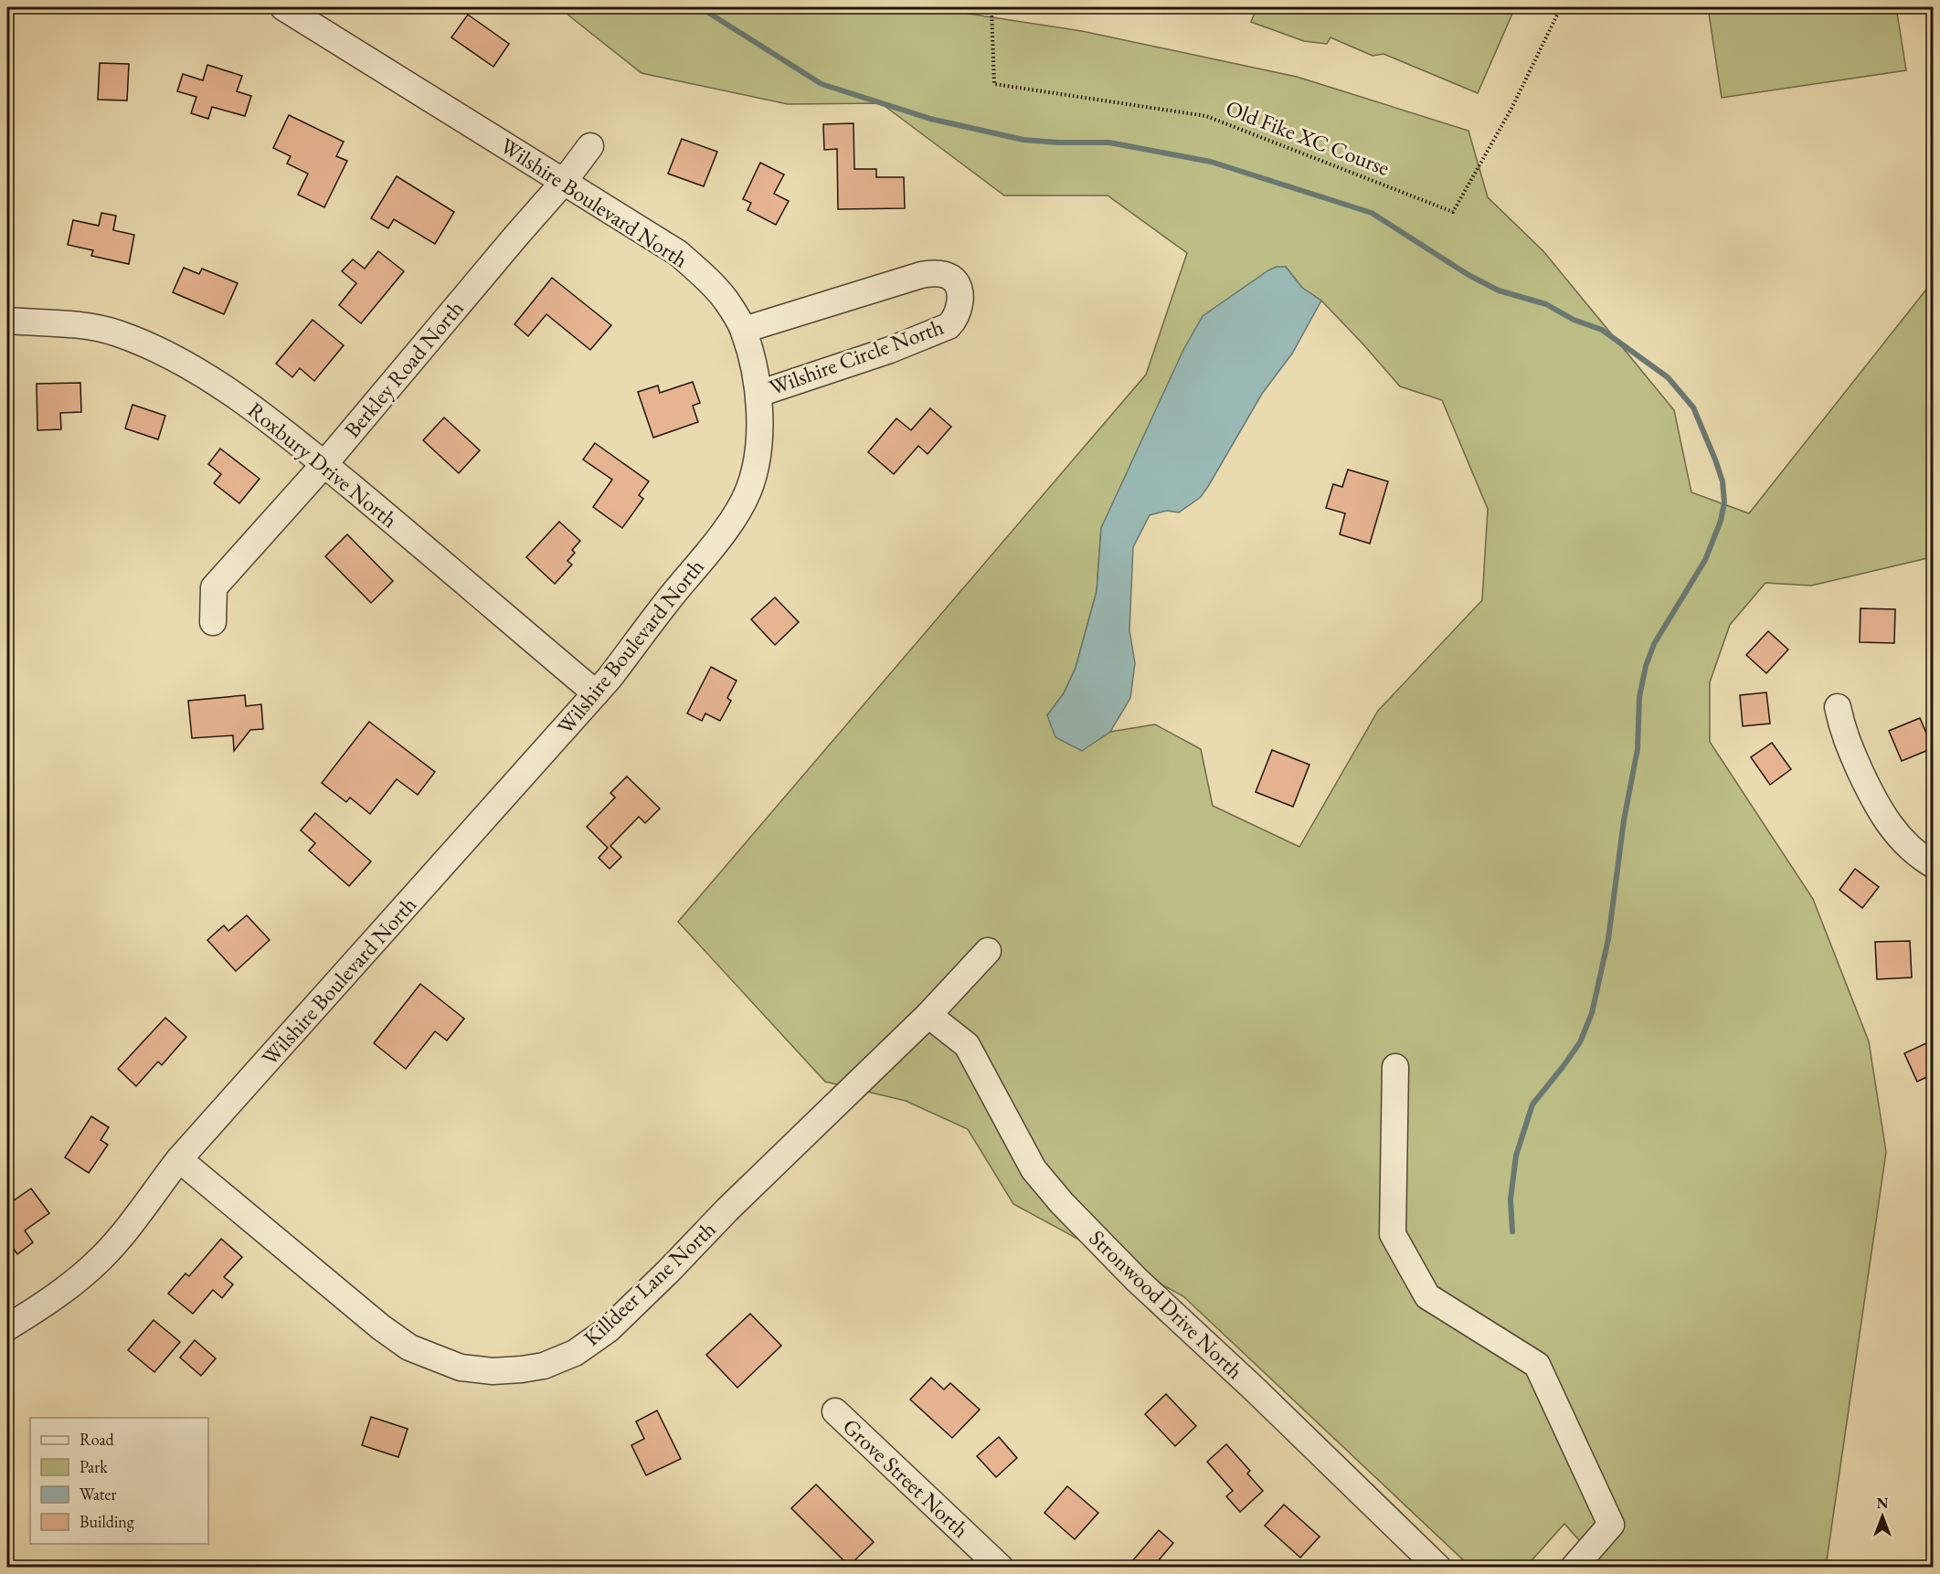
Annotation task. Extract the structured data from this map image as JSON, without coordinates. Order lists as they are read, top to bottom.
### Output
{
  "streets": {
    "street": [
      "Wilshire Boulevard North",
      "Wilshire Circle North",
      "Berkley Road North",
      "Roxbury Drive North",
      "Killdeer Lane North",
      "Stronwood Drive North",
      "Grove Street North"
    ],
    "path": ["Old Fike XC Course"]
  },
  "crossings": [
    ["Wilshire Boulevard North", "Wilshire Circle North"],
    ["Wilshire Boulevard North", "Berkley Road North"],
    ["Wilshire Boulevard North", "Roxbury Drive North"],
    ["Wilshire Boulevard North", "Killdeer Lane North"],
    ["Berkley Road North", "Roxbury Drive North"],
    ["Killdeer Lane North", "Stronwood Drive North"]
  ],
  "legend": [
    "Road",
    "Park",
    "Water",
    "Building"
  ],
  "north": "top"
}
